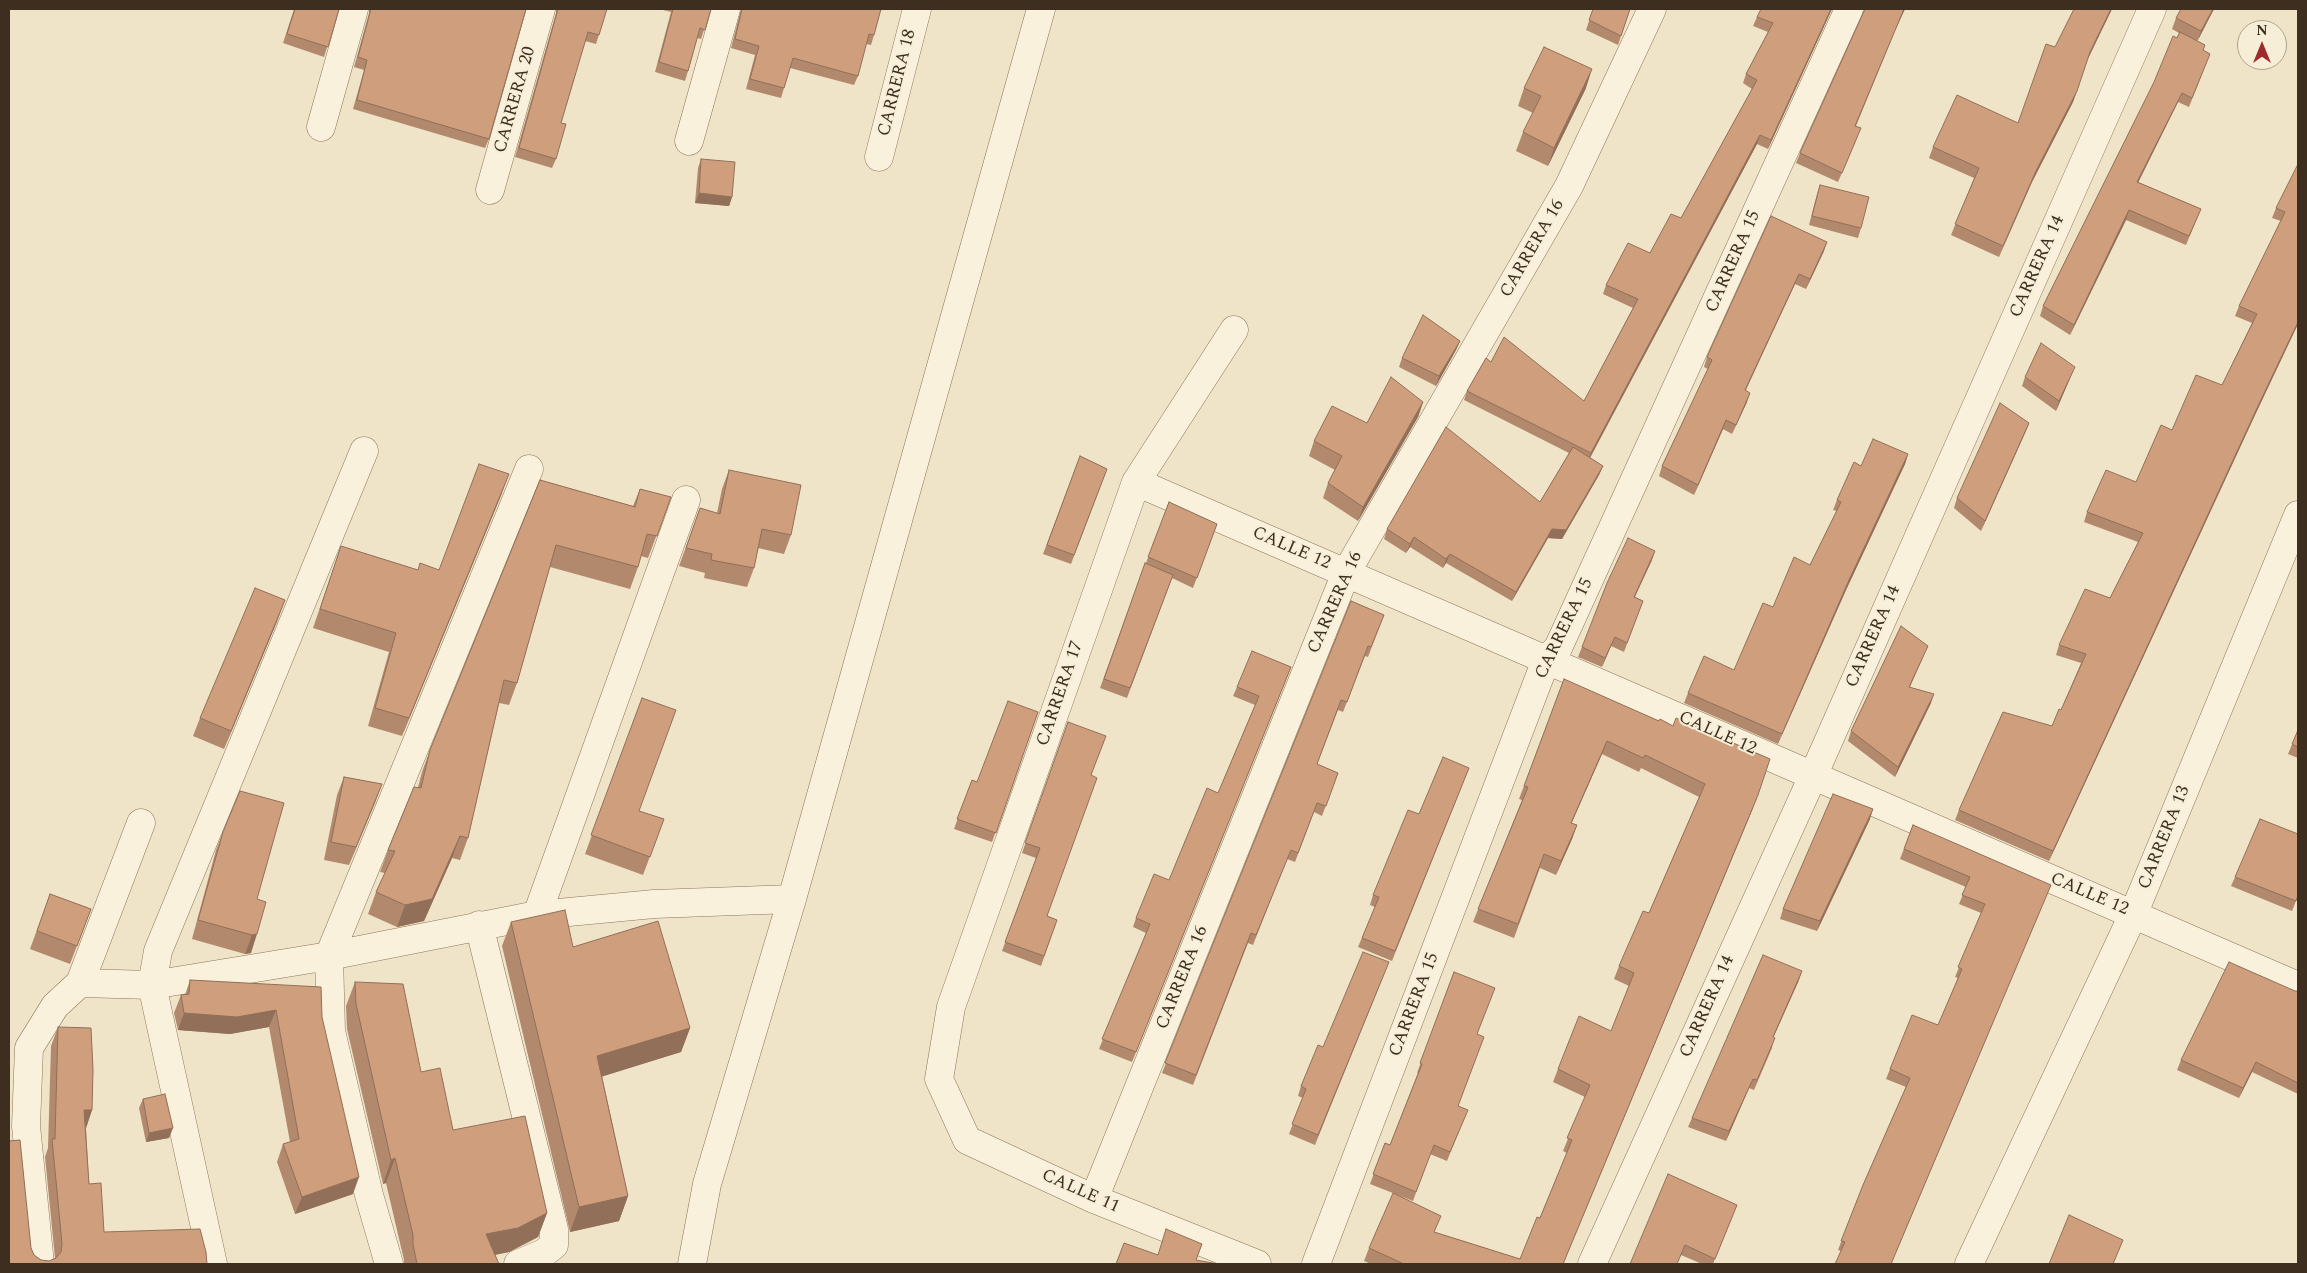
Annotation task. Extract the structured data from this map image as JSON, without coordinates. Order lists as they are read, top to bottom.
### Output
{
  "streets": {
    "street": [
      "CARRERA 18",
      "CARRERA 20",
      "CARRERA 16",
      "CARRERA 15",
      "CARRERA 14",
      "CALLE 12",
      "CARRERA 17",
      "CARRERA 13",
      "CALLE 11"
    ]
  },
  "crossings": [
    ["CARRERA 16", "CALLE 12"],
    ["CARRERA 16", "CALLE 11"],
    ["CARRERA 15", "CALLE 12"],
    ["CARRERA 14", "CALLE 12"],
    ["CALLE 12", "CARRERA 17"],
    ["CALLE 12", "CARRERA 13"],
    ["CARRERA 17", "CALLE 11"]
  ],
  "north": "top"
}
